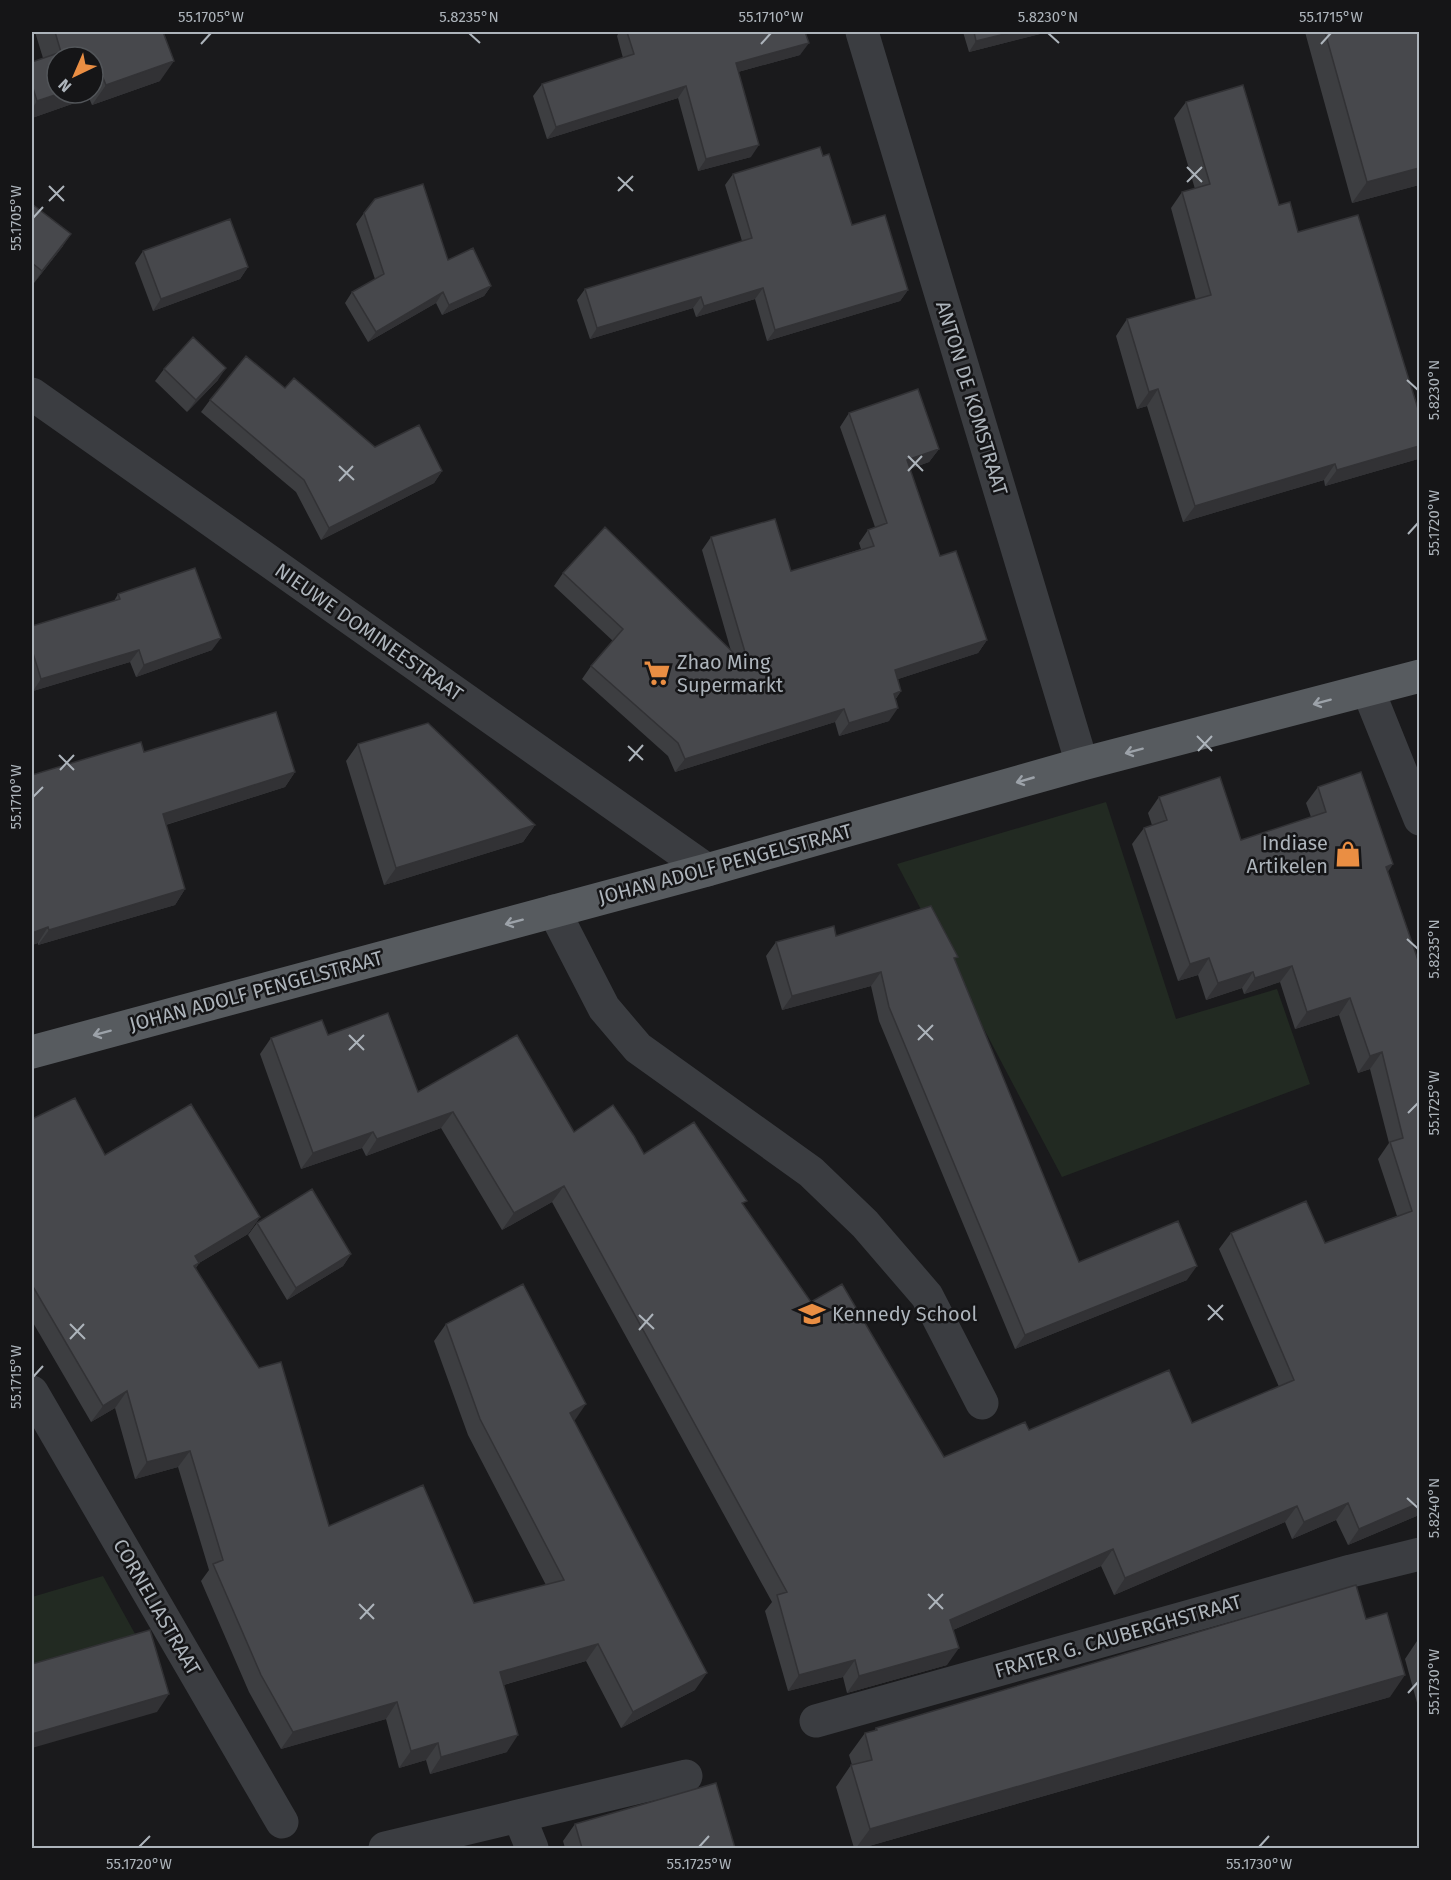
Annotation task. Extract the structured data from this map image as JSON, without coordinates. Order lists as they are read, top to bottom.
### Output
{
  "streets": {
    "main road": ["JOHAN ADOLF PENGELSTRAAT"],
    "street": [
      "ANTON DE KOMSTRAAT",
      "NIEUWE DOMINEESTRAAT",
      "CORNELIASTRAAT",
      "FRATER G. CAUBERGHSTRAAT"
    ]
  },
  "crossings": [
    ["ANTON DE KOMSTRAAT", "JOHAN ADOLF PENGELSTRAAT"],
    ["NIEUWE DOMINEESTRAAT", "JOHAN ADOLF PENGELSTRAAT"]
  ],
  "one_way": ["JOHAN ADOLF PENGELSTRAAT"],
  "places": {
    "supermarket": ["Zhao Ming Supermarkt"],
    "shop": ["Indiase Artikelen"],
    "school or university": ["Kennedy School"]
  },
  "north": "bottom left",
  "coordinates": [
    "55.1705°W",
    "5.8235°N",
    "55.1710°W",
    "5.8230°N",
    "55.1715°W",
    "55.1720°W",
    "55.1725°W",
    "5.8240°N",
    "55.1730°W"
  ]
}
